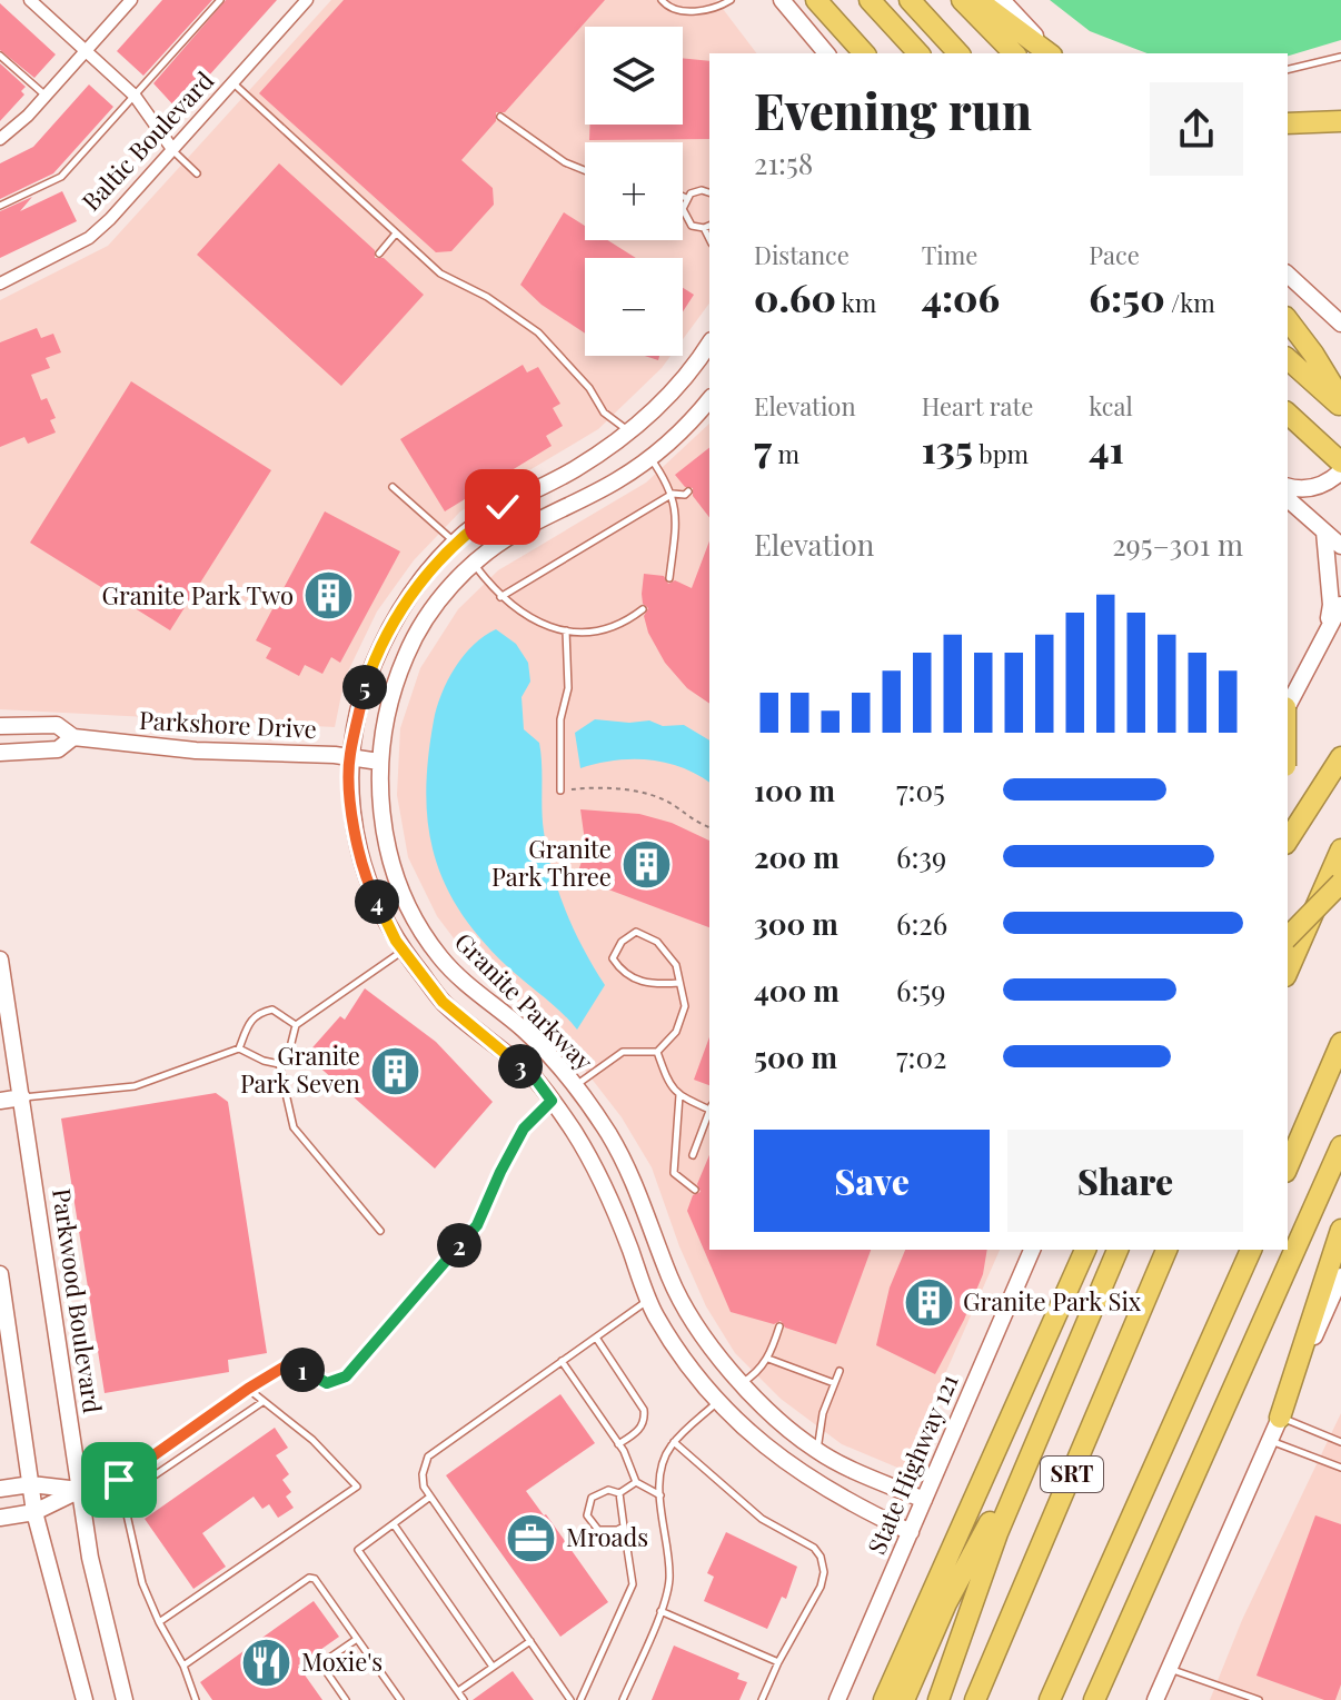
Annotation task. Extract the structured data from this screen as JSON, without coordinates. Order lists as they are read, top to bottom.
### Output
{
  "streets": {
    "highway": ["SRT"],
    "street": [
      "Baltic Boulevard",
      "Parkshore Drive",
      "Granite Parkway",
      "Parkwood Boulevard",
      "State Highway 121"
    ]
  },
  "crossings": [
    ["Parkshore Drive", "Granite Parkway"],
    ["Granite Parkway", "State Highway 121"]
  ],
  "places": {
    "building": [
      "Granite Park Two",
      "Granite Park Three",
      "Granite Park Seven",
      "Granite Park Six"
    ],
    "office": ["Mroads"],
    "restaurant": ["Moxie's"]
  },
  "page": {
    "map_buttons": ["+", "−"],
    "heading": ["Evening run", "21:58"],
    "stats": [
      ["Distance", "0.60 km"],
      ["Time", "4:06"],
      ["Pace", "6:50 /km"],
      ["Elevation", "7 m"],
      ["Heart rate", "135 bpm"],
      ["kcal", "41"]
    ],
    "chart": ["Elevation", "295–301 m"],
    "pins": [
      "5",
      "4",
      "3",
      "2",
      "1"
    ],
    "list": [
      {
        "name": "100 m",
        "note": "7:05"
      },
      {
        "name": "200 m",
        "note": "6:39"
      },
      {
        "name": "300 m",
        "note": "6:26"
      },
      {
        "name": "400 m",
        "note": "6:59"
      },
      {
        "name": "500 m",
        "note": "7:02"
      }
    ],
    "buttons": ["Save", "Share"]
  }
}
